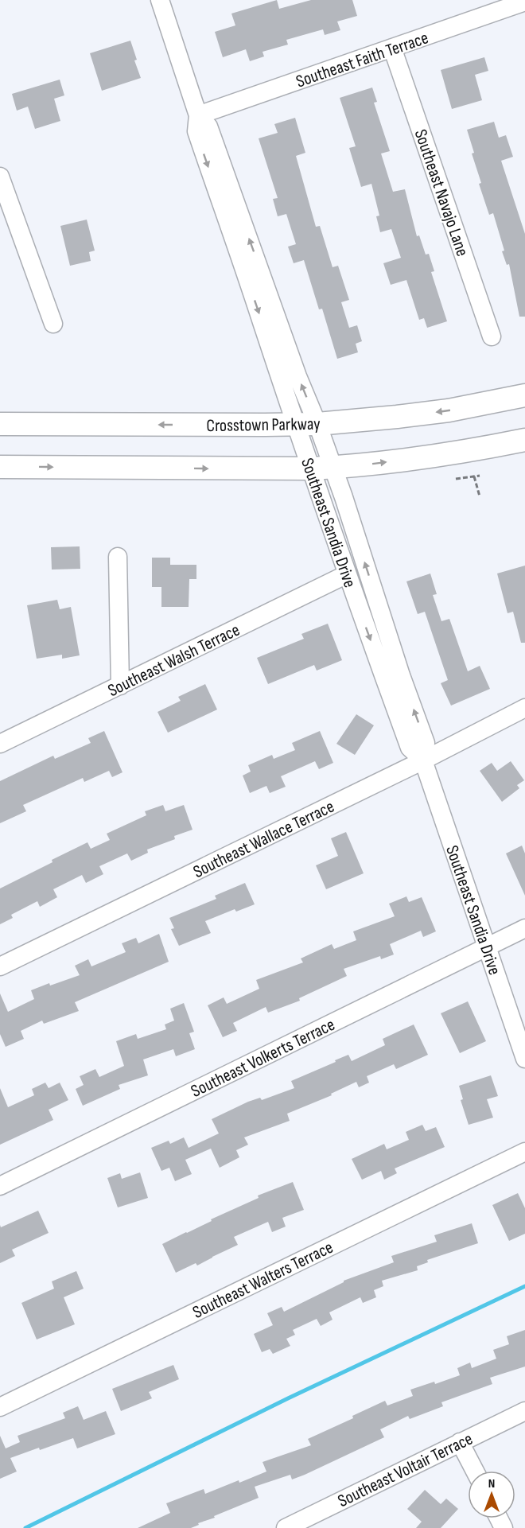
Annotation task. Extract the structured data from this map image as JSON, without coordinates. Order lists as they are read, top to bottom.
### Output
{
  "streets": {
    "main road": ["Crosstown Parkway"],
    "street": [
      "Southeast Faith Terrace",
      "Southeast Navajo Lane",
      "Southeast Sandia Drive",
      "Southeast Walsh Terrace",
      "Southeast Wallace Terrace",
      "Southeast Volkerts Terrace",
      "Southeast Walters Terrace",
      "Southeast Voltair Terrace"
    ]
  },
  "crossings": [
    ["Southeast Faith Terrace", "Southeast Navajo Lane"],
    ["Southeast Faith Terrace", "Southeast Sandia Drive"],
    ["Crosstown Parkway", "Southeast Sandia Drive"],
    ["Southeast Sandia Drive", "Southeast Walsh Terrace"],
    ["Southeast Sandia Drive", "Southeast Wallace Terrace"],
    ["Southeast Sandia Drive", "Southeast Volkerts Terrace"]
  ],
  "north": "top"
}
